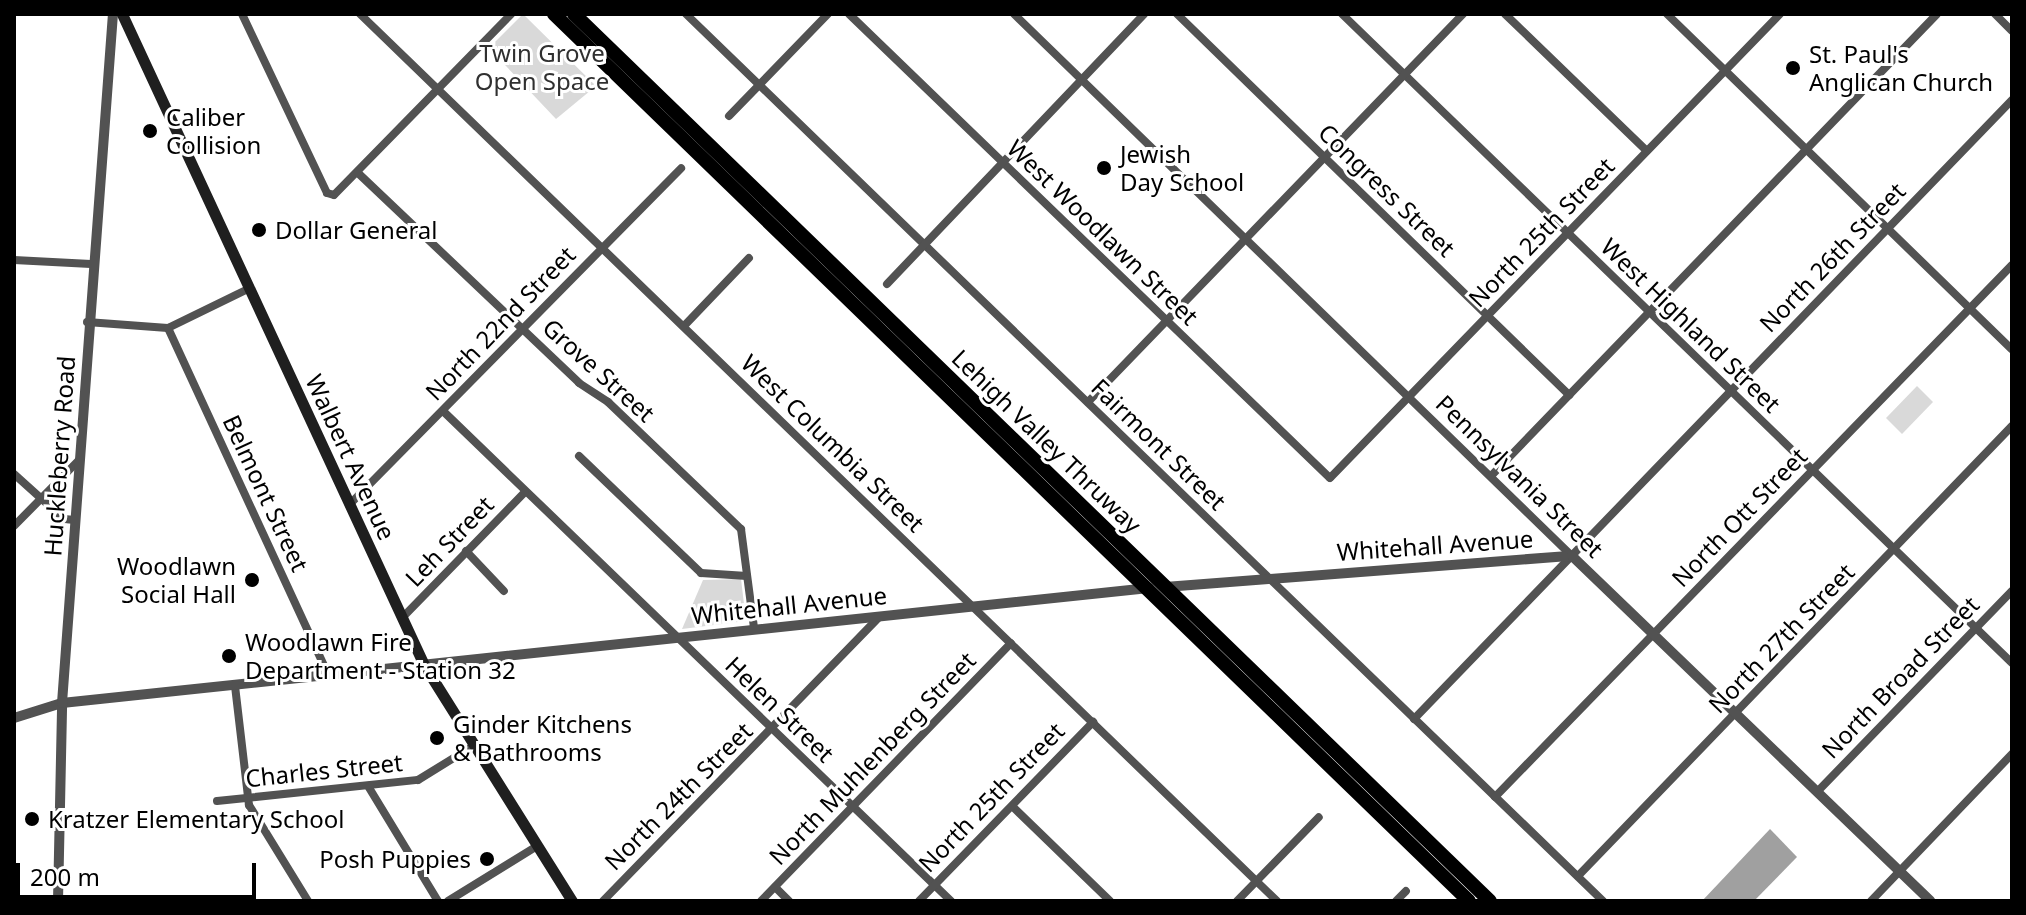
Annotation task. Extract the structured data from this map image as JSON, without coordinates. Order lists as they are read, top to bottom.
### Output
{
  "streets": {
    "highway": ["Lehigh Valley Thruway"],
    "main road": ["Walbert Avenue"],
    "street": [
      "Congress Street",
      "West Woodlawn Street",
      "North 25th Street",
      "North 26th Street",
      "North 22nd Street",
      "West Highland Street",
      "Grove Street",
      "West Columbia Street",
      "Fairmont Street",
      "Huckleberry Road",
      "Pennsylvania Street",
      "Belmont Street",
      "North Ott Street",
      "Leh Street",
      "Whitehall Avenue",
      "North 27th Street",
      "North Broad Street",
      "Helen Street",
      "North Muhlenberg Street",
      "Charles Street",
      "North 24th Street"
    ]
  },
  "crossings": [
    ["Congress Street", "North 25th Street"],
    ["West Woodlawn Street", "North 25th Street"],
    ["North 25th Street", "West Highland Street"],
    ["North 25th Street", "West Columbia Street"],
    ["North 25th Street", "Pennsylvania Street"],
    ["North 25th Street", "Helen Street"],
    ["North 26th Street", "West Highland Street"],
    ["North 26th Street", "Fairmont Street"],
    ["North 26th Street", "Pennsylvania Street"],
    ["North 26th Street", "Whitehall Avenue"],
    ["North 22nd Street", "Grove Street"],
    ["North 22nd Street", "West Columbia Street"],
    ["North 22nd Street", "Walbert Avenue"],
    ["North 22nd Street", "Helen Street"],
    ["West Highland Street", "North Ott Street"],
    ["West Highland Street", "North 27th Street"],
    ["West Highland Street", "North Broad Street"],
    ["Grove Street", "Whitehall Avenue"],
    ["West Columbia Street", "Whitehall Avenue"],
    ["West Columbia Street", "North Muhlenberg Street"],
    ["Fairmont Street", "North Ott Street"],
    ["Fairmont Street", "Whitehall Avenue"],
    ["Fairmont Street", "North 27th Street"],
    ["Huckleberry Road", "Whitehall Avenue"],
    ["Walbert Avenue", "Leh Street"],
    ["Walbert Avenue", "Whitehall Avenue"],
    ["Walbert Avenue", "Charles Street"],
    ["Pennsylvania Street", "North Ott Street"],
    ["Pennsylvania Street", "Whitehall Avenue"],
    ["Pennsylvania Street", "North 27th Street"],
    ["Pennsylvania Street", "North Broad Street"],
    ["Belmont Street", "Whitehall Avenue"],
    ["Leh Street", "Helen Street"],
    ["Whitehall Avenue", "Helen Street"],
    ["Whitehall Avenue", "North 24th Street"],
    ["Helen Street", "North Muhlenberg Street"],
    ["Helen Street", "North 24th Street"]
  ],
  "parks": ["Twin Grove Open Space"],
  "places": [
    "St. Paul's Anglican Church",
    "Caliber Collision",
    "Jewish Day School",
    "Dollar General",
    "Woodlawn Social Hall",
    "Woodlawn Fire Department - Station 32",
    "Ginder Kitchens & Bathrooms",
    "Kratzer Elementary School",
    "Posh Puppies"
  ],
  "scale_bar": "200 m"
}
